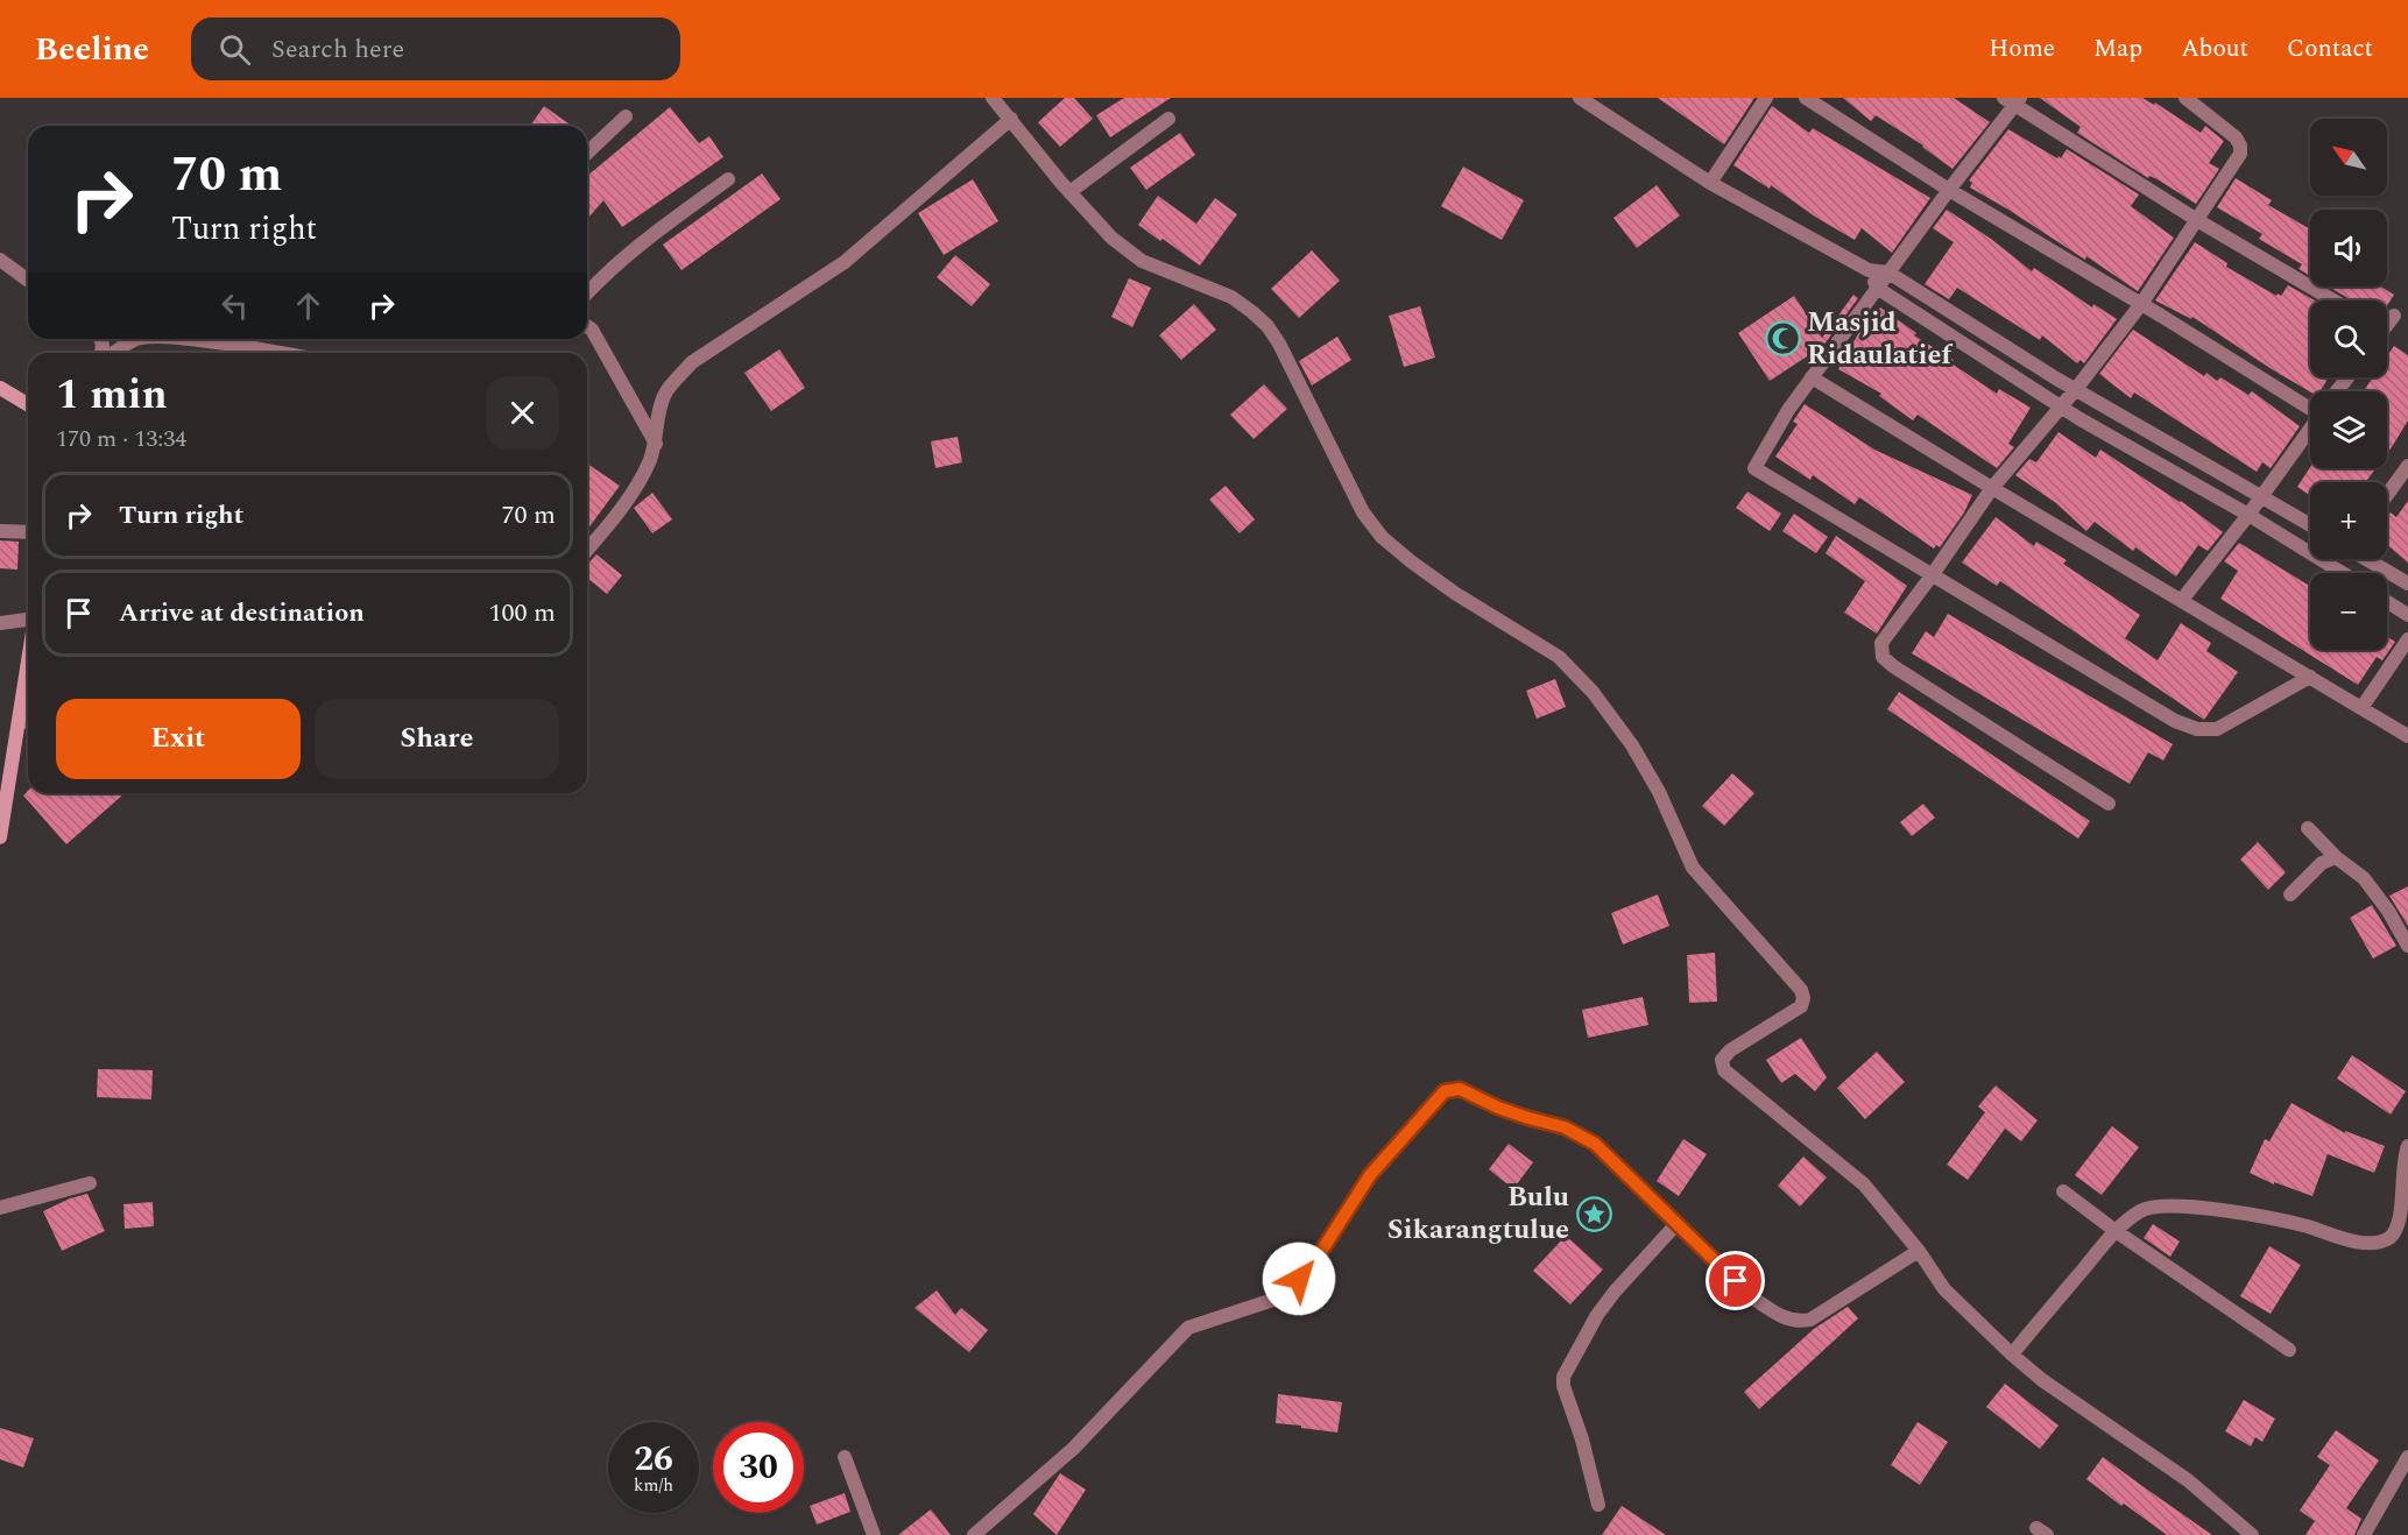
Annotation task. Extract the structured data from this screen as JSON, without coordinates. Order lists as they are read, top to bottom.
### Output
{
  "places": {
    "mosque": ["Masjid Ridaulatief"],
    "place": ["Bulu Sikarangtulue"]
  },
  "north": "top left",
  "page": {
    "header": "Beeline",
    "search": "Search here",
    "nav": [
      "Home",
      "Map",
      "About",
      "Contact"
    ],
    "map_buttons": ["+", "−"],
    "turn": ["70 m", "Turn right"],
    "heading": ["1 min", "170 m · 13:34"],
    "list": [
      {
        "name": "Turn right",
        "value": "70 m"
      },
      {
        "name": "Arrive at destination",
        "value": "100 m"
      }
    ],
    "buttons": ["Exit", "Share"],
    "speed": "26 km/h",
    "limit": "30"
  }
}
